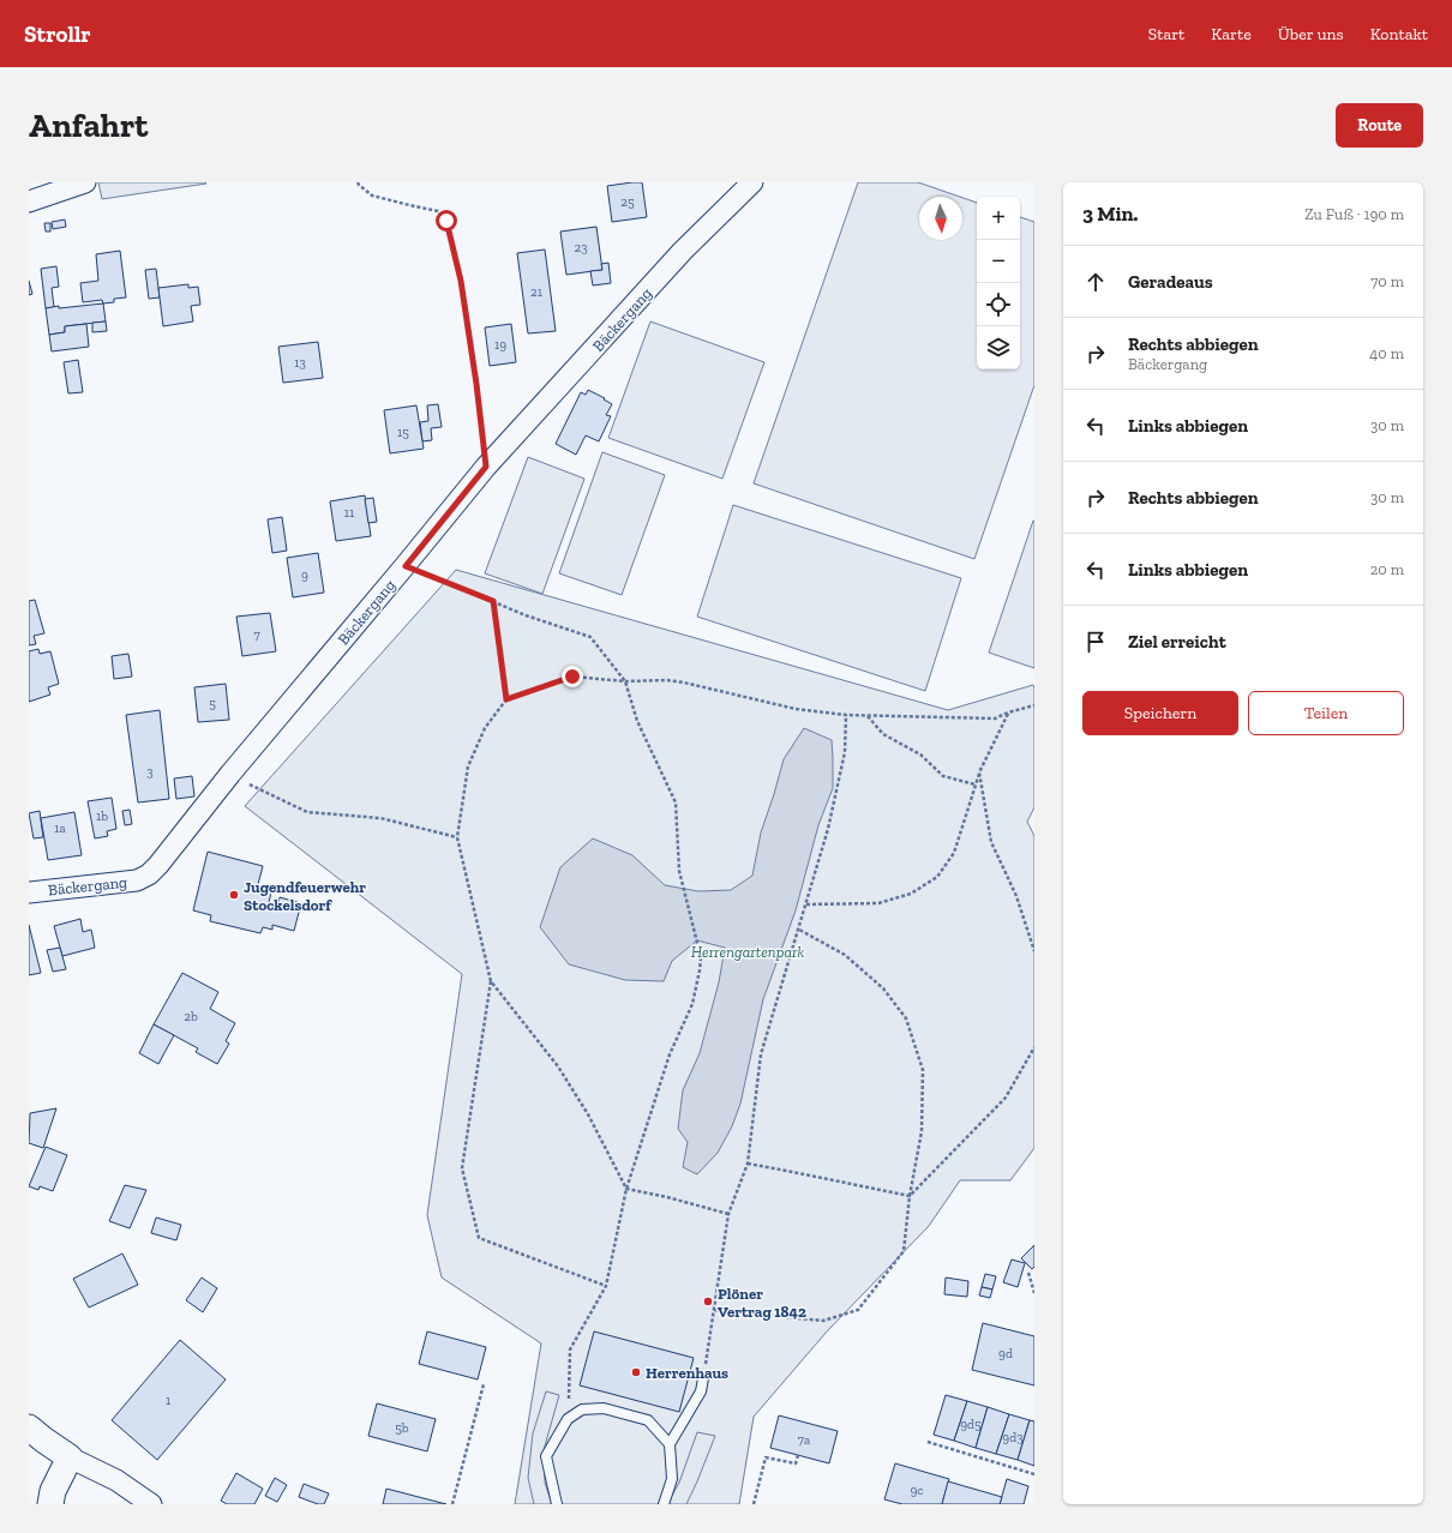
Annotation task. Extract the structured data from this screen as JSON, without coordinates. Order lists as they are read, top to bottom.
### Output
{
  "streets": {
    "street": ["Bäckergang"]
  },
  "parks": ["Herrengartenpark"],
  "places": ["Jugendfeuerwehr Stockelsdorf", "Plöner Vertrag 1842", "Herrenhaus"],
  "house_numbers": [
    "25",
    "23",
    "21",
    "19",
    "13",
    "15",
    "11",
    "9",
    "7",
    "5",
    "3",
    "1b",
    "1a",
    "2b",
    "9d",
    "1",
    "9d5",
    "5b",
    "9d3",
    "7a",
    "9c"
  ],
  "north": "bottom",
  "page": {
    "header": "Strollr",
    "nav": [
      "Start",
      "Karte",
      "Über uns",
      "Kontakt"
    ],
    "buttons": [
      "Route",
      ["Speichern", "Teilen"]
    ],
    "title": "Anfahrt",
    "heading": ["3 Min.", "Zu Fuß · 190 m"],
    "map_buttons": ["+", "−"],
    "list": [
      ["Geradeaus", "70 m"],
      ["Rechts abbiegen", "Bäckergang", "40 m"],
      ["Links abbiegen", "30 m"],
      ["Rechts abbiegen", "30 m"],
      ["Links abbiegen", "20 m"],
      "Ziel erreicht"
    ]
  }
}
